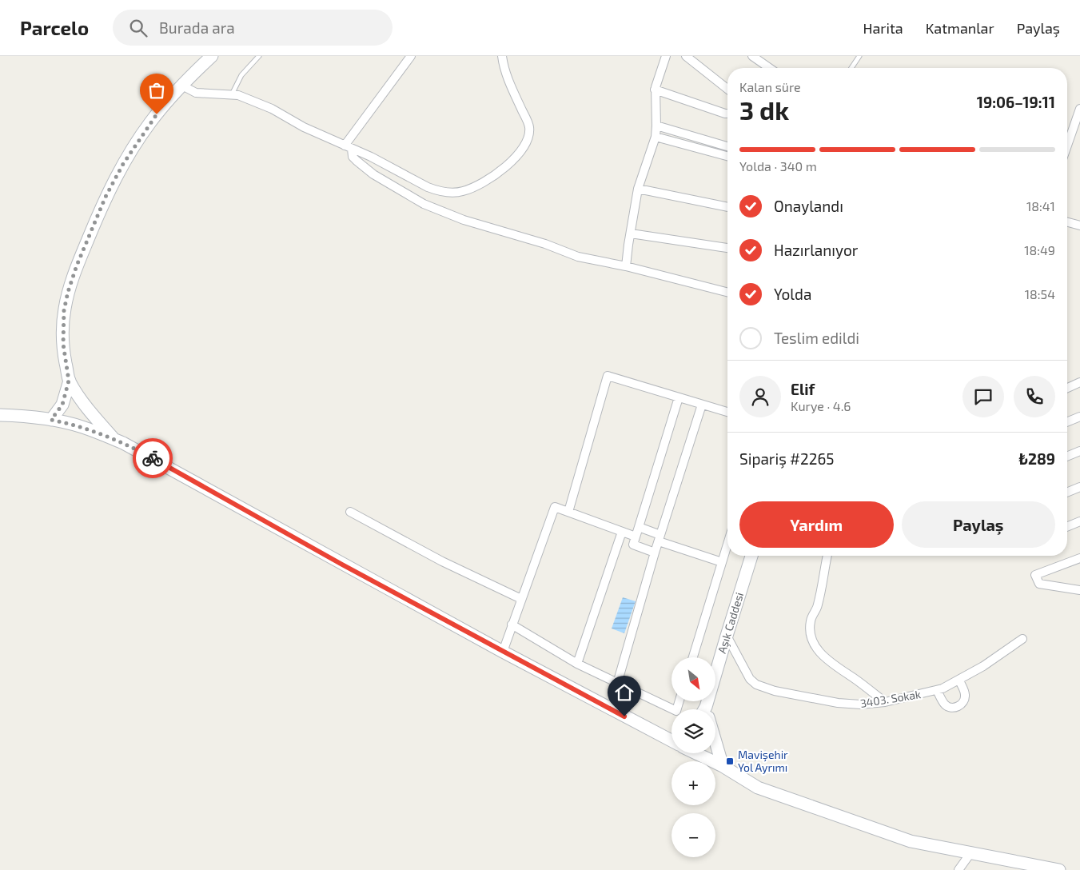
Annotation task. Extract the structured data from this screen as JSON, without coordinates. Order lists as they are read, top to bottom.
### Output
{
  "streets": {
    "main road": ["Aşık Caddesi"],
    "street": ["3403. Sokak"]
  },
  "crossings": [
    ["Aşık Caddesi", "3403. Sokak"]
  ],
  "places": {
    "transit": ["Mavişehir Yol Ayrımı"]
  },
  "north": "bottom right",
  "page": {
    "header": "Parcelo",
    "search": "Burada ara",
    "nav": ["Harita", "Katmanlar", "Paylaş"],
    "heading": ["3 dk", "Kalan süre", "19:06–19:11"],
    "panel": [
      "Elif",
      "Kurye · 4.6",
      "Sipariş #2265",
      "₺289"
    ],
    "bar": "Yolda · 340 m",
    "list": [
      ["Onaylandı", "18:41"],
      ["Hazırlanıyor", "18:49"],
      ["Yolda", "18:54"],
      "Teslim edildi"
    ],
    "buttons": ["Yardım", "Paylaş"],
    "map_buttons": ["+", "−"]
  }
}
